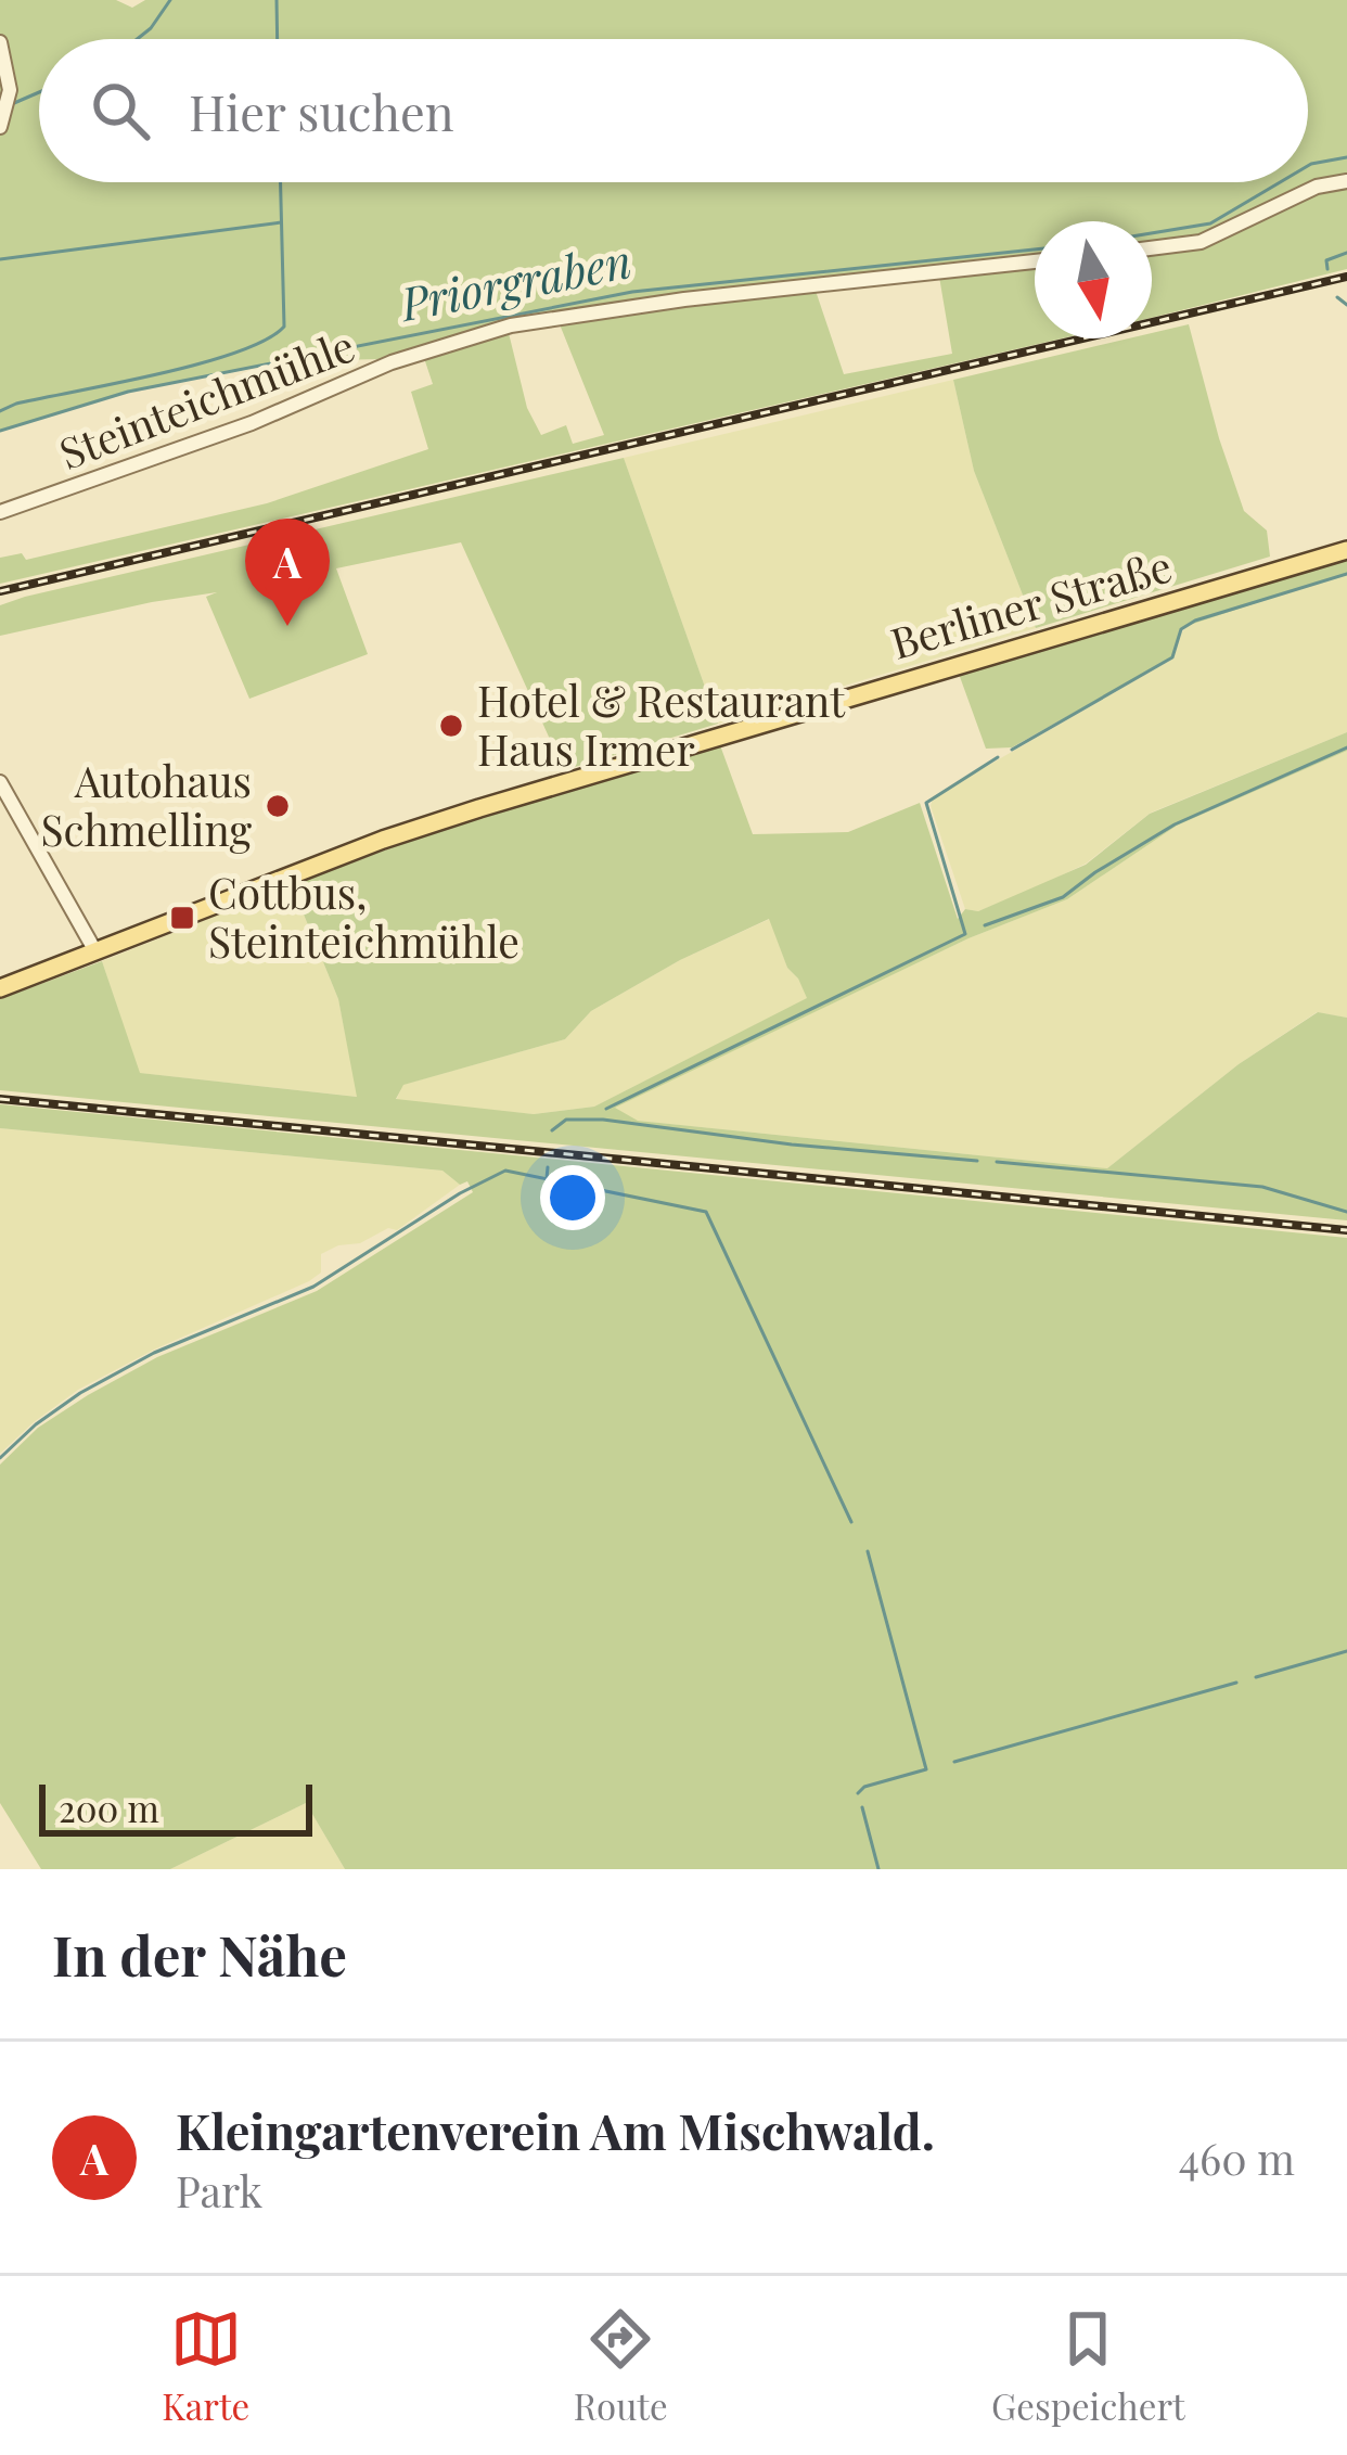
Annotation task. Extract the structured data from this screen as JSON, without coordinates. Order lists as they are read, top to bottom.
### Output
{
  "streets": {
    "main road": ["Berliner Straße"],
    "street": ["Steinteichmühle"]
  },
  "water": ["Priorgraben"],
  "places": {
    "other": ["Hotel & Restaurant Haus Irmer", "Autohaus Schmelling"],
    "transit": ["Cottbus, Steinteichmühle"]
  },
  "scale_bar": "200 m",
  "north": "bottom",
  "page": {
    "search": "Hier suchen",
    "pins": "A",
    "scale": "200 m",
    "heading": "In der Nähe",
    "list": [
      {
        "mark": "A",
        "name": "Kleingartenverein Am Mischwald.",
        "note": "Park",
        "value": "460 m"
      }
    ],
    "nav": ["Karte", "Route", "Gespeichert"]
  }
}
